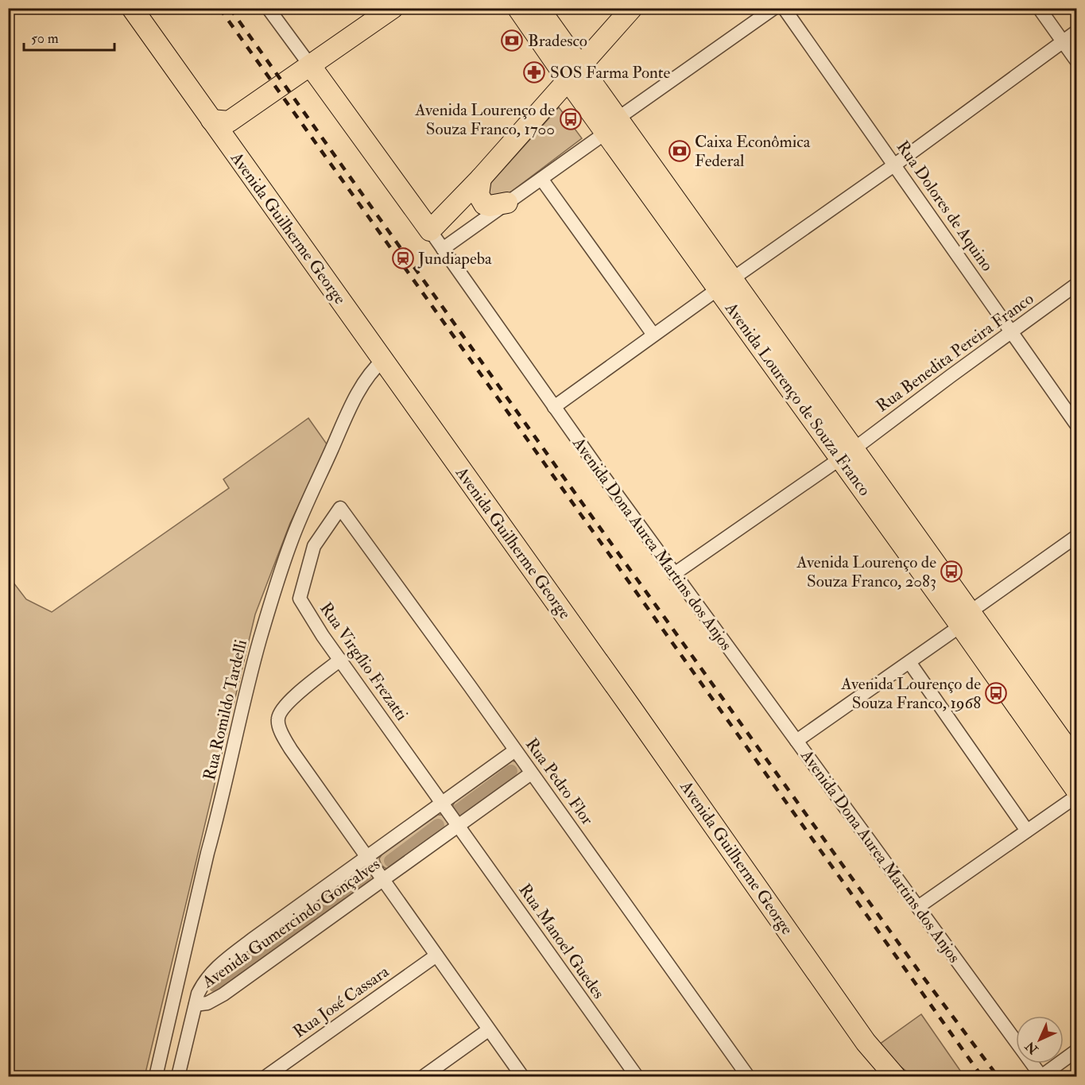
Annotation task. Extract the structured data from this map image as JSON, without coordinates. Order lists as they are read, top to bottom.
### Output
{
  "streets": {
    "highway": ["Avenida Lourenço de Souza Franco"],
    "main road": ["Avenida Guilherme George", "Avenida Dona Aurea Martins dos Anjos"],
    "street": [
      "Rua Dolores de Aquino",
      "Rua Benedita Pereira Franco",
      "Rua Virgílio Frezatti",
      "Rua Romildo Tardelli",
      "Rua Pedro Flor",
      "Avenida Gumercindo Gonçalves",
      "Rua Manoel Guedes",
      "Rua José Cassara"
    ]
  },
  "crossings": [
    ["Rua Dolores de Aquino", "Rua Benedita Pereira Franco"],
    ["Avenida Guilherme George", "Rua Romildo Tardelli"],
    ["Rua Benedita Pereira Franco", "Avenida Lourenço de Souza Franco"],
    ["Rua Benedita Pereira Franco", "Avenida Dona Aurea Martins dos Anjos"],
    ["Rua Virgílio Frezatti", "Rua Pedro Flor"],
    ["Rua Virgílio Frezatti", "Avenida Gumercindo Gonçalves"],
    ["Rua Virgílio Frezatti", "Rua Manoel Guedes"],
    ["Rua Pedro Flor", "Avenida Gumercindo Gonçalves"],
    ["Avenida Gumercindo Gonçalves", "Rua Manoel Guedes"]
  ],
  "places": {
    "bank": ["Bradesco", "Caixa Econômica Federal"],
    "pharmacy": ["SOS Farma Ponte"],
    "bus stop": ["Avenida Lourenço de Souza Franco, 1700", "Avenida Lourenço de Souza Franco, 2083", "Avenida Lourenço de Souza Franco, 1968"],
    "station": ["Jundiapeba"]
  },
  "scale_bar": "50 m",
  "north": "bottom left"
}
